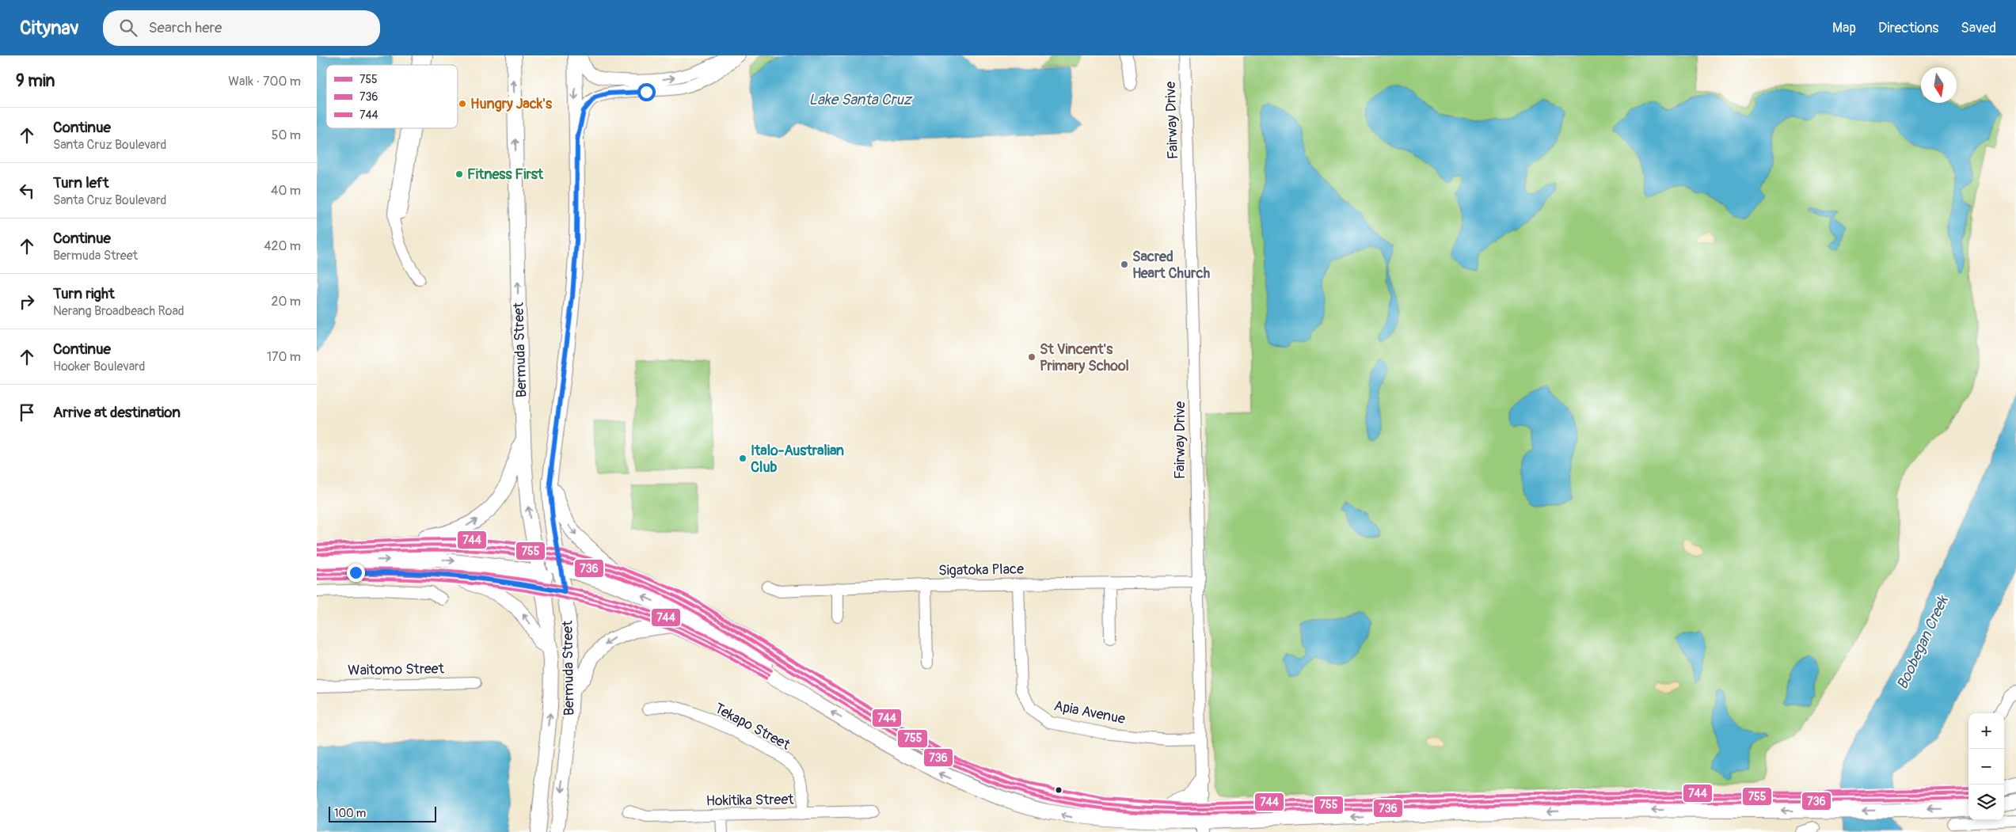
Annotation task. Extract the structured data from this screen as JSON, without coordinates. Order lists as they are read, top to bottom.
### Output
{
  "streets": {
    "main road": ["Bermuda Street"],
    "street": [
      "Fairway Drive",
      "Sigatoka Place",
      "Waitomo Street",
      "Apia Avenue",
      "Tekapo Street",
      "Hokitika Street"
    ]
  },
  "crossings": [
    ["Fairway Drive", "Sigatoka Place"],
    ["Fairway Drive", "Apia Avenue"],
    ["Sigatoka Place", "Apia Avenue"],
    ["Tekapo Street", "Hokitika Street"]
  ],
  "water": ["Lake Santa Cruz", "Boobegan Creek"],
  "places": [
    "Hungry Jack's",
    "Fitness First",
    "Sacred Heart Church",
    "St Vincent's Primary School",
    "Italo-Australian Club"
  ],
  "lines": ["transit line 744", "transit line 755", "transit line 736"],
  "legend": ["755", "736", "744"],
  "scale_bar": "100 m",
  "north": "bottom",
  "page": {
    "header": "Citynav",
    "search": "Search here",
    "nav": ["Map", "Directions", "Saved"],
    "heading": ["9 min", "Walk · 700 m"],
    "list": [
      ["Continue", "Santa Cruz Boulevard", "50 m"],
      ["Turn left", "Santa Cruz Boulevard", "40 m"],
      ["Continue", "Bermuda Street", "420 m"],
      ["Turn right", "Nerang Broadbeach Road", "20 m"],
      ["Continue", "Hooker Boulevard", "170 m"],
      "Arrive at destination"
    ],
    "map_buttons": ["+", "−"],
    "scale": "100 m"
  }
}
